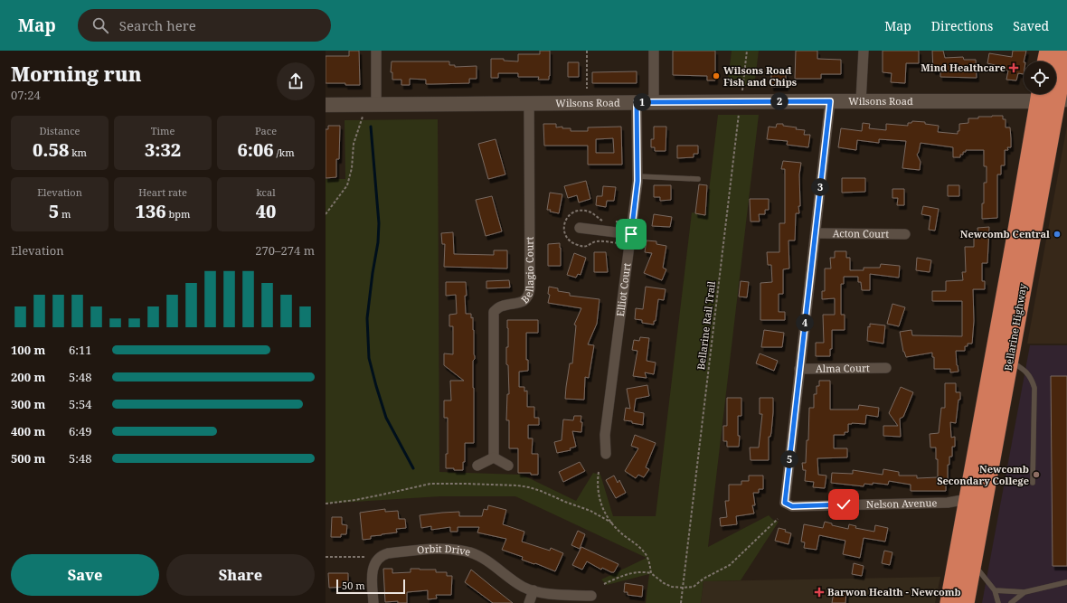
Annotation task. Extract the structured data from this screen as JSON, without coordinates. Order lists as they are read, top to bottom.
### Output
{
  "streets": {
    "highway": ["Bellarine Highway"],
    "street": [
      "Wilsons Road",
      "Acton Court",
      "Bellagio Court",
      "Elliot Court",
      "Alma Court",
      "Nelson Avenue",
      "Orbit Drive"
    ],
    "path": ["Bellarine Rail Trail"]
  },
  "crossings": [
    ["Wilsons Road", "Bellagio Court"],
    ["Wilsons Road", "Elliot Court"],
    ["Wilsons Road", "Bellarine Rail Trail"],
    ["Wilsons Road", "Bellarine Highway"],
    ["Bellarine Highway", "Nelson Avenue"],
    ["Alma Court", "Nelson Avenue"]
  ],
  "places": {
    "health": ["Mind Healthcare", "Barwon Health - Newcomb"],
    "other": ["Wilsons Road Fish and Chips", "Newcomb Central", "Newcomb Secondary College"]
  },
  "scale_bar": "50 m",
  "page": {
    "header": "Map",
    "search": "Search here",
    "nav": ["Map", "Directions", "Saved"],
    "heading": ["Morning run", "07:24"],
    "pins": [
      "2",
      "1",
      "3",
      "4",
      "5"
    ],
    "stats": [
      ["Distance", "0.58 km"],
      ["Time", "3:32"],
      ["Pace", "6:06 /km"],
      ["Elevation", "5 m"],
      ["Heart rate", "136 bpm"],
      ["kcal", "40"]
    ],
    "chart": ["Elevation", "270–274 m"],
    "list": [
      {
        "name": "100 m",
        "note": "6:11"
      },
      {
        "name": "200 m",
        "note": "5:48"
      },
      {
        "name": "300 m",
        "note": "5:54"
      },
      {
        "name": "400 m",
        "note": "6:49"
      },
      {
        "name": "500 m",
        "note": "5:48"
      }
    ],
    "buttons": ["Save", "Share"],
    "scale": "50 m"
  }
}
